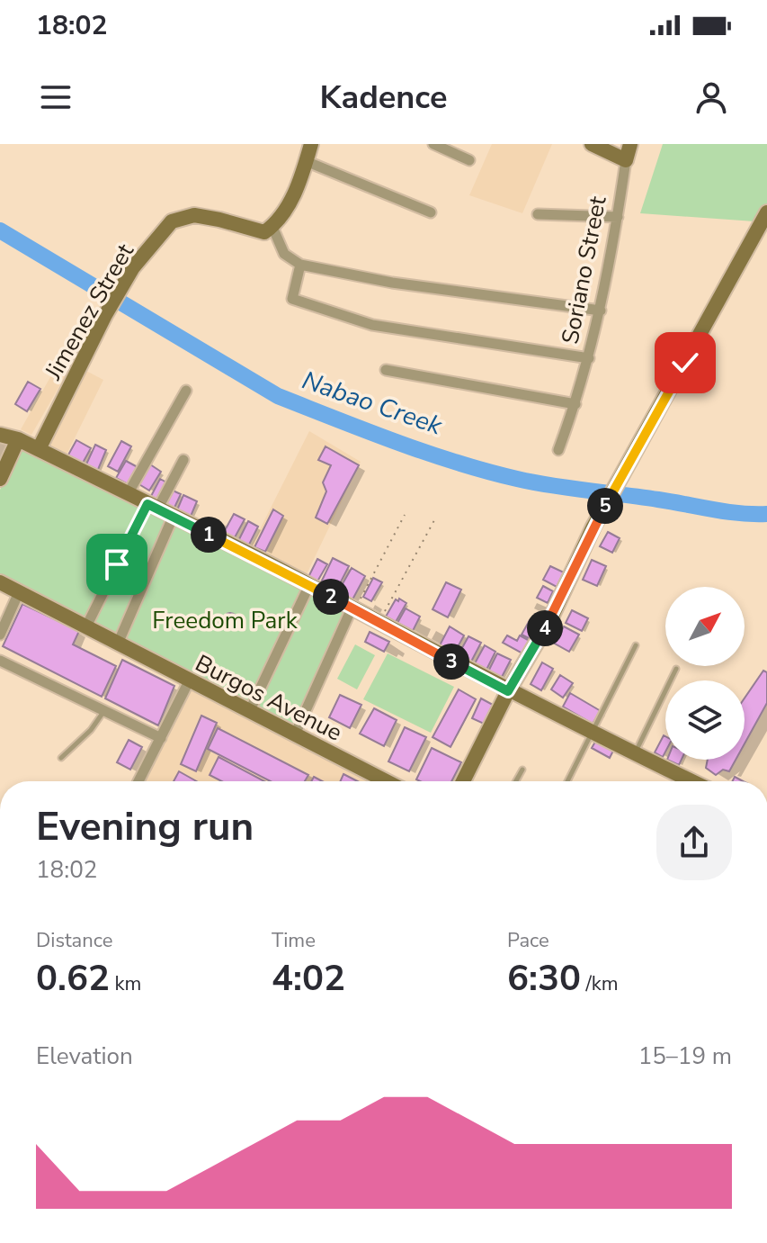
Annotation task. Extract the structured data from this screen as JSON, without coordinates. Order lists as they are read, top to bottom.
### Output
{
  "streets": {
    "main road": ["Soriano Street", "Jimenez Street", "Burgos Avenue"]
  },
  "water": ["Nabao Creek"],
  "parks": ["Freedom Park"],
  "north": "top right",
  "page": {
    "status": "18:02",
    "header": "Kadence",
    "pins": [
      "5",
      "1",
      "2",
      "4",
      "3"
    ],
    "heading": ["Evening run", "18:02"],
    "stats": [
      ["Distance", "0.62 km"],
      ["Time", "4:02"],
      ["Pace", "6:30 /km"]
    ],
    "chart": ["Elevation", "15–19 m"]
  }
}
